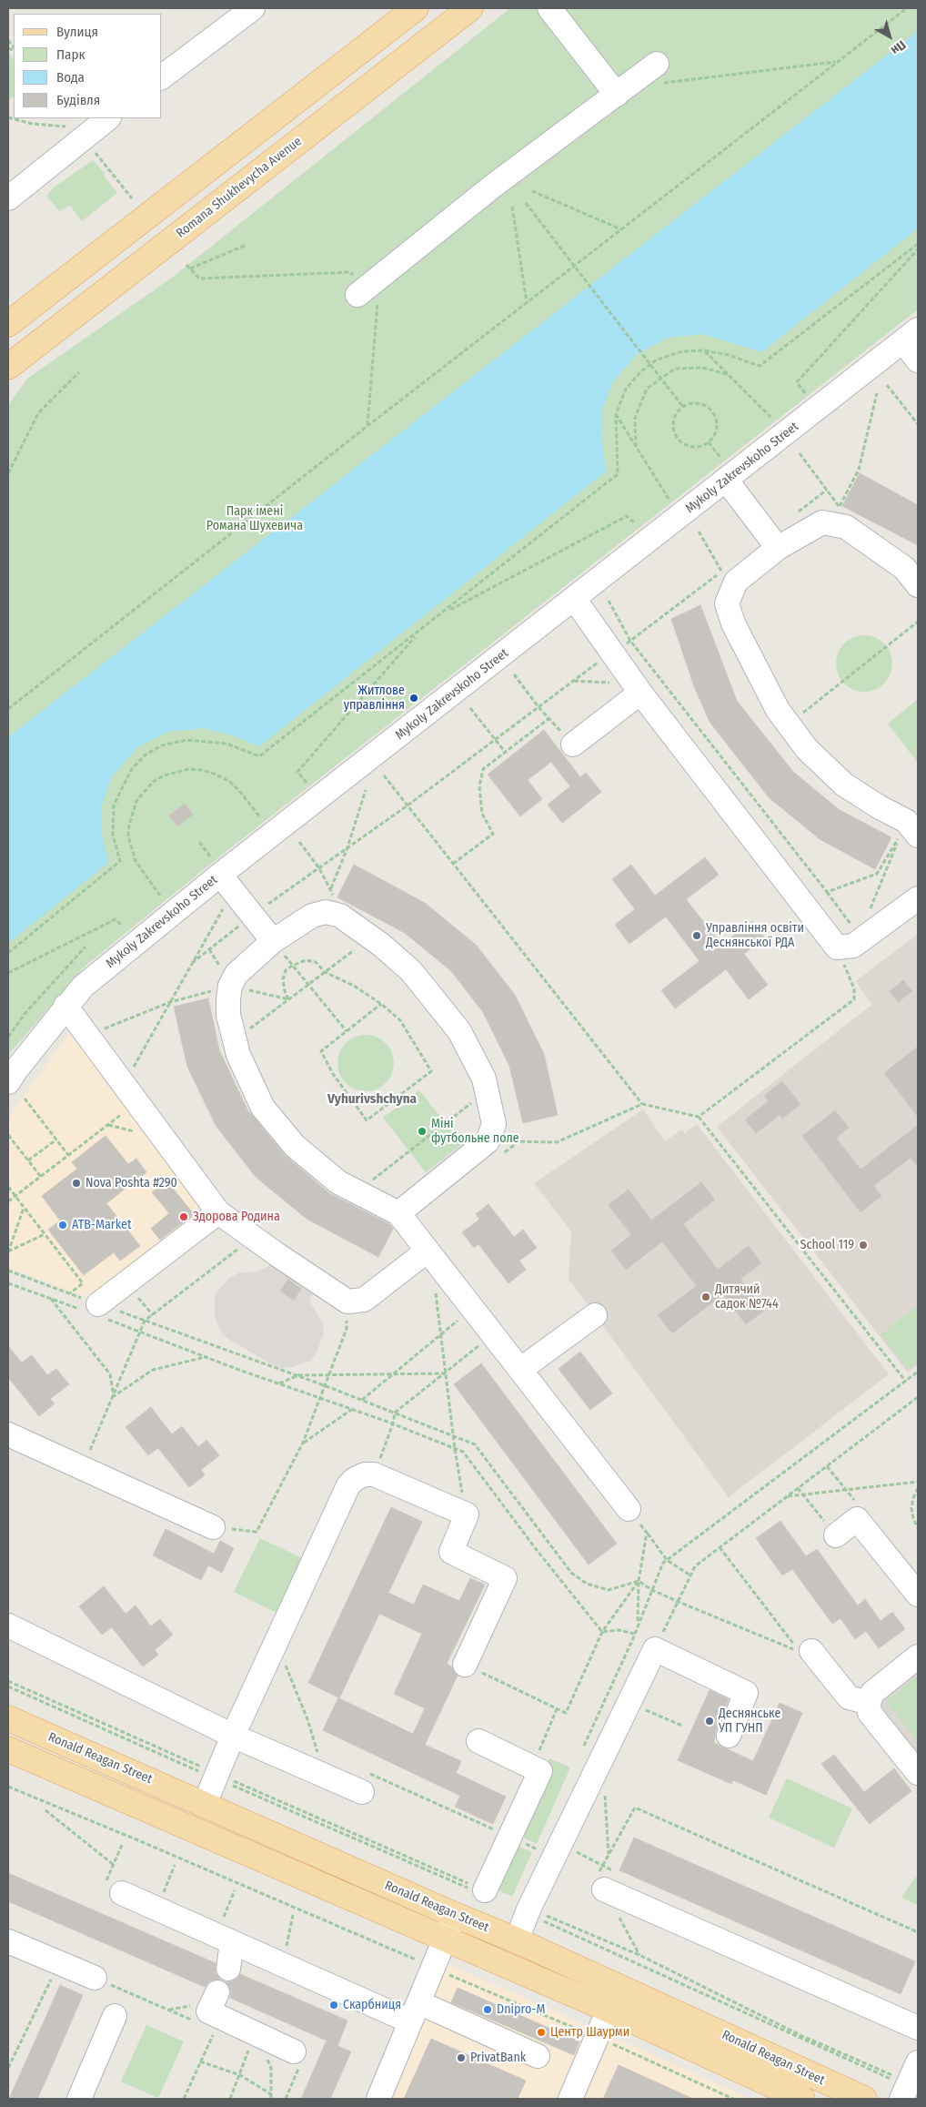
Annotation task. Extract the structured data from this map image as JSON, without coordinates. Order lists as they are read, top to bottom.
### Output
{
  "streets": {
    "main road": ["Romana Shukhevycha Avenue", "Ronald Reagan Street"],
    "street": ["Mykoly Zakrevskoho Street"]
  },
  "districts": ["Vyhurivshchyna"],
  "parks": ["Парк імені Романа Шухевича"],
  "places": [
    "Житлове управління",
    "Управління освіти Деснянської РДА",
    "Міні футбольне поле",
    "Nova Poshta #290",
    "Здорова Родина",
    "ATB-Market",
    "School 119",
    "Дитячий садок №744",
    "Деснянське УП ГУНП",
    "Скарбниця",
    "Dnipro-M",
    "Центр Шаурми",
    "PrivatBank"
  ],
  "legend": [
    "Вулиця",
    "Парк",
    "Вода",
    "Будівля"
  ],
  "north": "bottom right"
}
